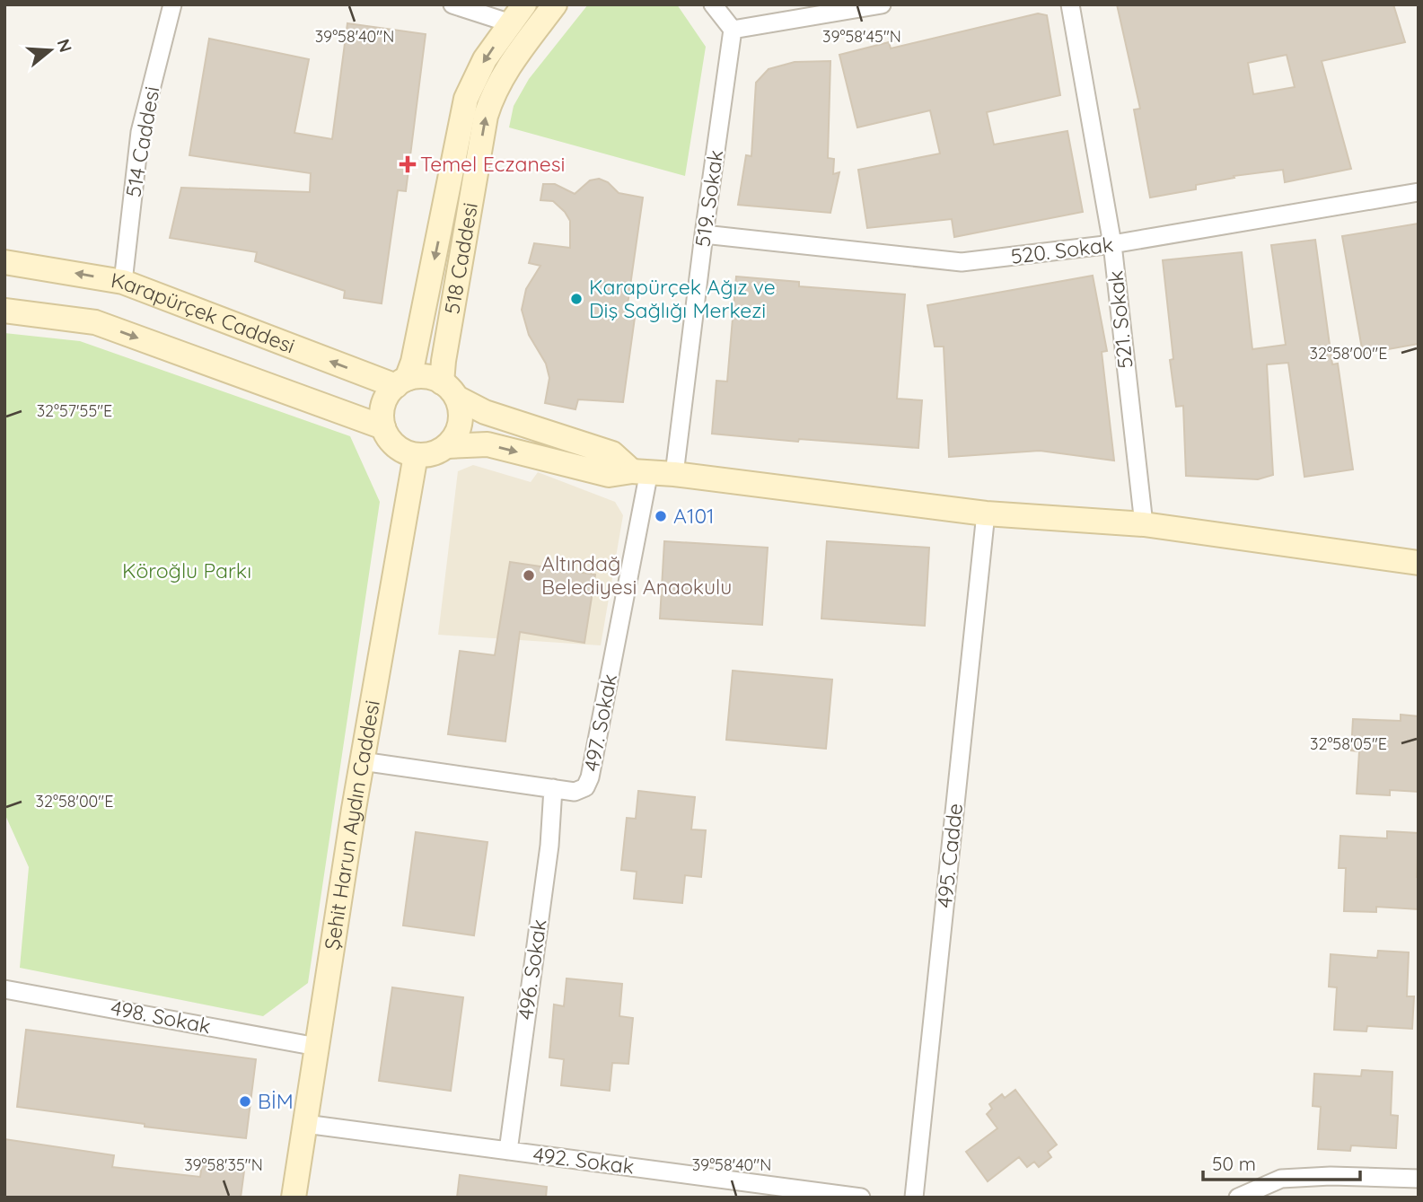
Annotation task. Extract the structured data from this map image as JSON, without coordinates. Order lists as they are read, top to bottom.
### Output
{
  "streets": {
    "main road": ["518 Caddesi", "Karapürçek Caddesi", "Şehit Harun Aydın Caddesi"],
    "street": [
      "514 Caddesi",
      "519. Sokak",
      "520. Sokak",
      "521. Sokak",
      "497. Sokak",
      "495. Cadde",
      "496. Sokak",
      "498. Sokak",
      "492. Sokak"
    ]
  },
  "crossings": [
    ["514 Caddesi", "Karapürçek Caddesi"],
    ["519. Sokak", "520. Sokak"],
    ["520. Sokak", "521. Sokak"],
    ["518 Caddesi", "Karapürçek Caddesi"],
    ["518 Caddesi", "Şehit Harun Aydın Caddesi"],
    ["Karapürçek Caddesi", "Şehit Harun Aydın Caddesi"],
    ["497. Sokak", "Şehit Harun Aydın Caddesi"],
    ["497. Sokak", "496. Sokak"],
    ["Şehit Harun Aydın Caddesi", "498. Sokak"],
    ["Şehit Harun Aydın Caddesi", "492. Sokak"],
    ["496. Sokak", "492. Sokak"]
  ],
  "parks": ["Köroğlu Parkı"],
  "places": {
    "health": ["Temel Eczanesi"],
    "other": [
      "Karapürçek Ağız ve Diş Sağlığı Merkezi",
      "A101",
      "Altındağ Belediyesi Anaokulu",
      "BİM"
    ]
  },
  "scale_bar": "50 m",
  "north": "right",
  "coordinates": [
    "39°58'40\"N",
    "39°58'45\"N",
    "32°58'00\"E",
    "32°57'55\"E",
    "32°58'05\"E",
    "39°58'35\"N"
  ]
}
